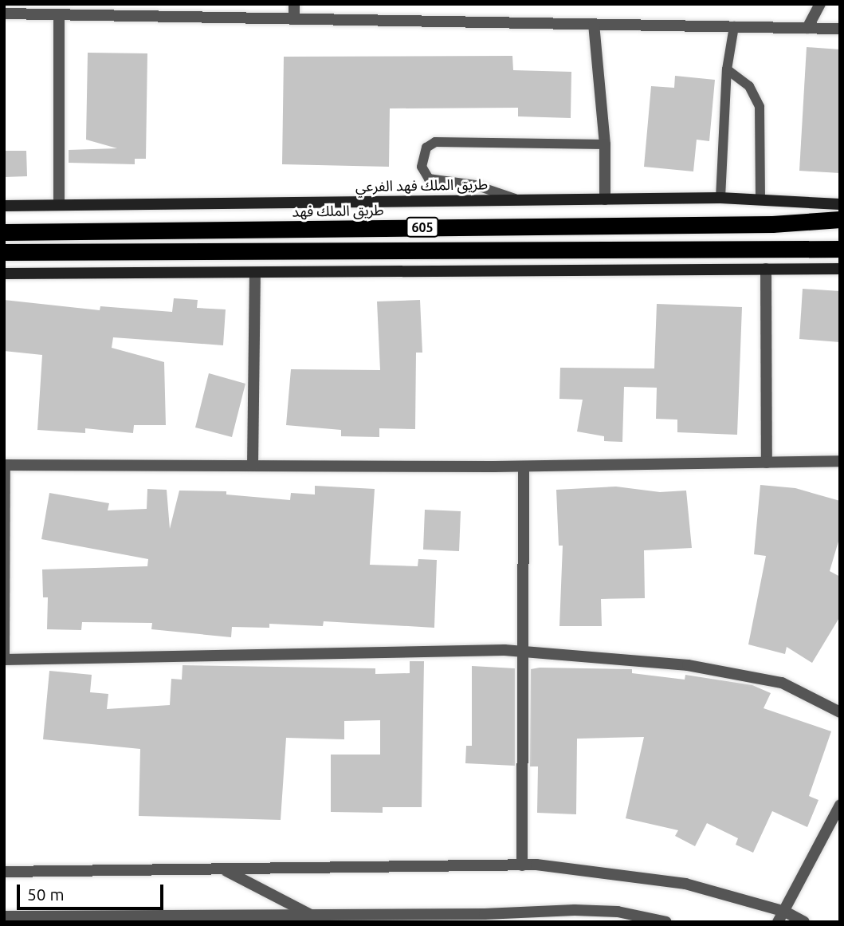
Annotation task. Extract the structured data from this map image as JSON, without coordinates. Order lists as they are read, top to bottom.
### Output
{
  "streets": {
    "highway": ["طريق الملك فهد", "605"],
    "main road": ["طريق الملك فهد الفرعي"]
  },
  "scale_bar": "50 m"
}
